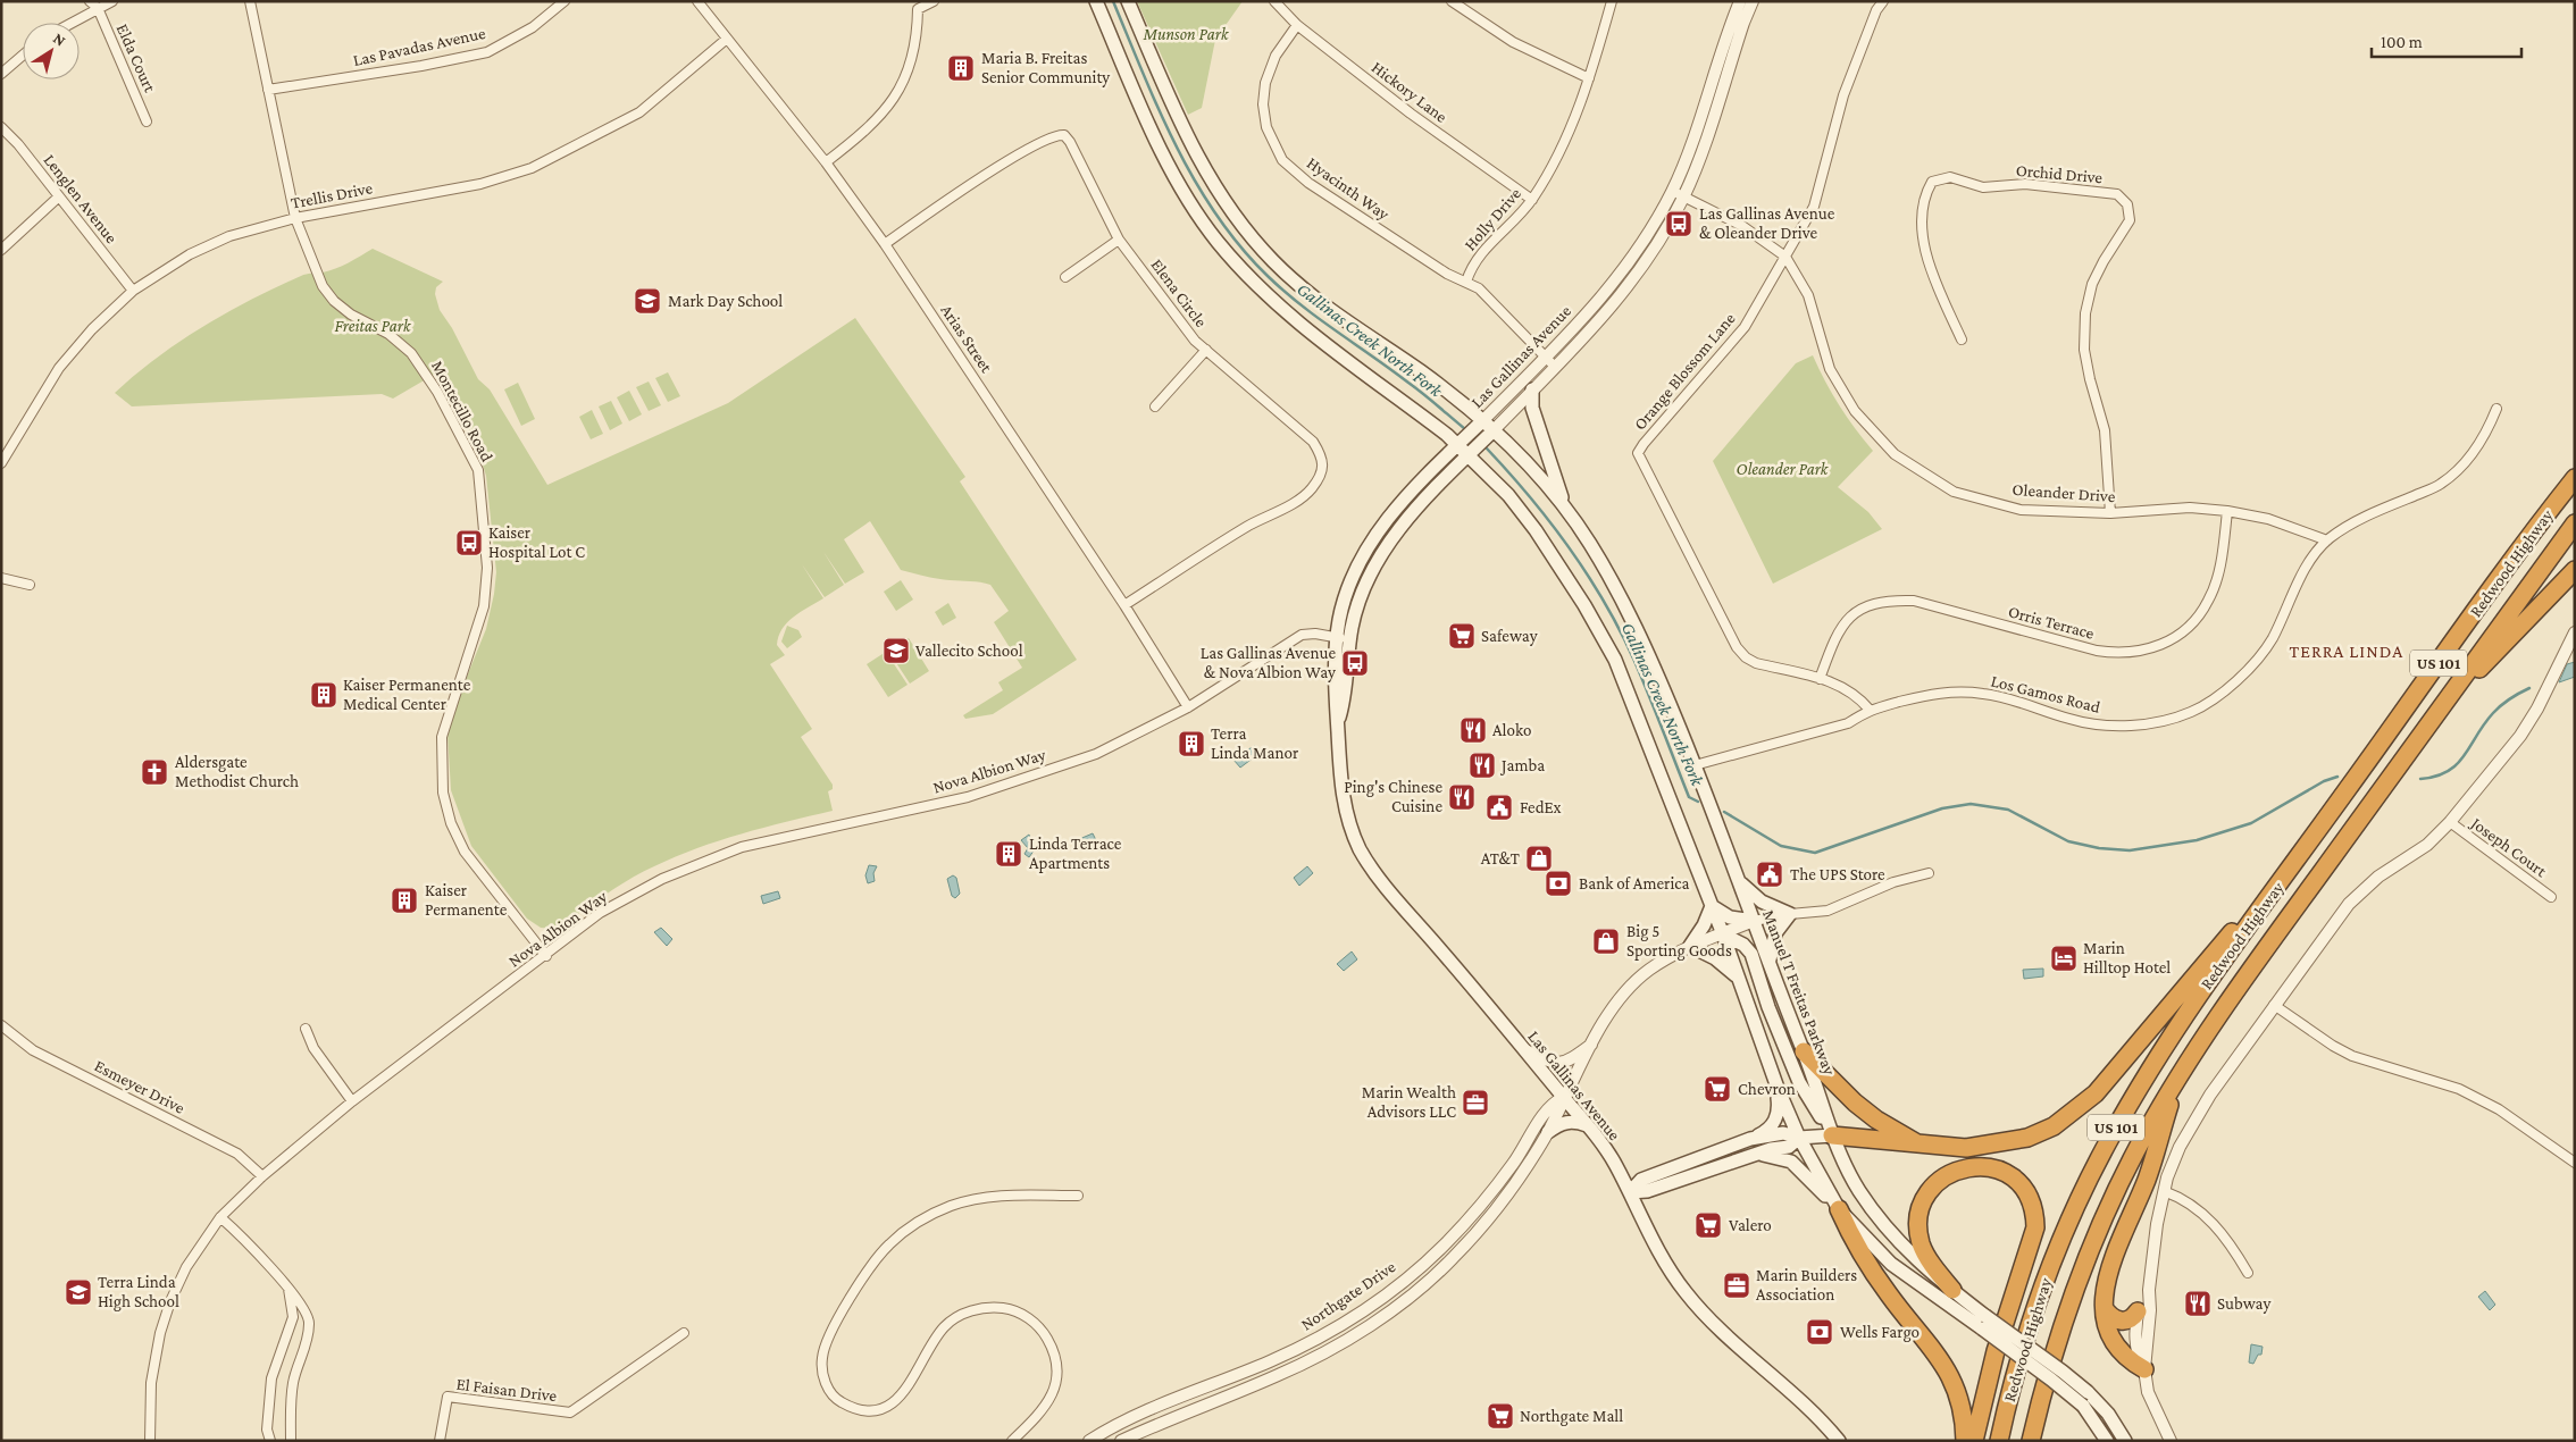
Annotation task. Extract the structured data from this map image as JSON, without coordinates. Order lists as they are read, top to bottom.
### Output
{
  "streets": {
    "highway": ["Redwood Highway", "US 101"],
    "main road": ["Las Gallinas Avenue", "Manuel T Freitas Parkway"],
    "street": [
      "Las Pavadas Avenue",
      "Elda Court",
      "Hickory Lane",
      "Orchid Drive",
      "Hyacinth Way",
      "Trellis Drive",
      "Lenglen Avenue",
      "Holly Drive",
      "Elena Circle",
      "Arias Street",
      "Orange Blossom Lane",
      "Montecillo Road",
      "Oleander Drive",
      "Orris Terrace",
      "Los Gamos Road",
      "Nova Albion Way",
      "Joseph Court",
      "Esmeyer Drive",
      "Northgate Drive",
      "El Faisan Drive"
    ]
  },
  "crossings": [
    ["Las Pavadas Avenue", "Montecillo Road"],
    ["Hickory Lane", "Hyacinth Way"],
    ["Hickory Lane", "Holly Drive"],
    ["Orchid Drive", "Oleander Drive"],
    ["Hyacinth Way", "Holly Drive"],
    ["Trellis Drive", "Lenglen Avenue"],
    ["Trellis Drive", "Arias Street"],
    ["Trellis Drive", "Montecillo Road"],
    ["Elena Circle", "Arias Street"],
    ["Arias Street", "Nova Albion Way"],
    ["Las Gallinas Avenue", "Oleander Drive"],
    ["Las Gallinas Avenue", "Nova Albion Way"],
    ["Las Gallinas Avenue", "Manuel T Freitas Parkway"],
    ["Las Gallinas Avenue", "Northgate Drive"],
    ["Orange Blossom Lane", "Oleander Drive"],
    ["Orange Blossom Lane", "Orris Terrace"],
    ["Orange Blossom Lane", "Los Gamos Road"],
    ["Montecillo Road", "Nova Albion Way"],
    ["Oleander Drive", "Orris Terrace"],
    ["Oleander Drive", "Los Gamos Road"],
    ["Los Gamos Road", "Manuel T Freitas Parkway"],
    ["Nova Albion Way", "Esmeyer Drive"],
    ["Manuel T Freitas Parkway", "Northgate Drive"]
  ],
  "districts": ["TERRA LINDA"],
  "water": ["Gallinas Creek North Fork"],
  "parks": ["Munson Park", "Freitas Park", "Oleander Park"],
  "places": {
    "building": [
      "Maria B. Freitas Senior Community",
      "Kaiser Permanente Medical Center",
      "Terra Linda Manor",
      "Linda Terrace Apartments",
      "Kaiser Permanente"
    ],
    "bus stop": ["Las Gallinas Avenue & Oleander Drive", "Kaiser Hospital Lot C", "Las Gallinas Avenue & Nova Albion Way"],
    "school or university": ["Mark Day School", "Vallecito School", "Terra Linda High School"],
    "supermarket": [
      "Safeway",
      "Chevron",
      "Valero",
      "Northgate Mall"
    ],
    "restaurant": [
      "Aloko",
      "Jamba",
      "Ping's Chinese Cuisine",
      "Subway"
    ],
    "church": ["Aldersgate Methodist Church"],
    "public building": ["FedEx", "The UPS Store"],
    "shop": ["AT&T", "Big 5 Sporting Goods"],
    "bank": ["Bank of America", "Wells Fargo"],
    "hotel": ["Marin Hilltop Hotel"],
    "office": ["Marin Wealth Advisors LLC", "Marin Builders Association"]
  },
  "scale_bar": "100 m",
  "north": "top right"
}
